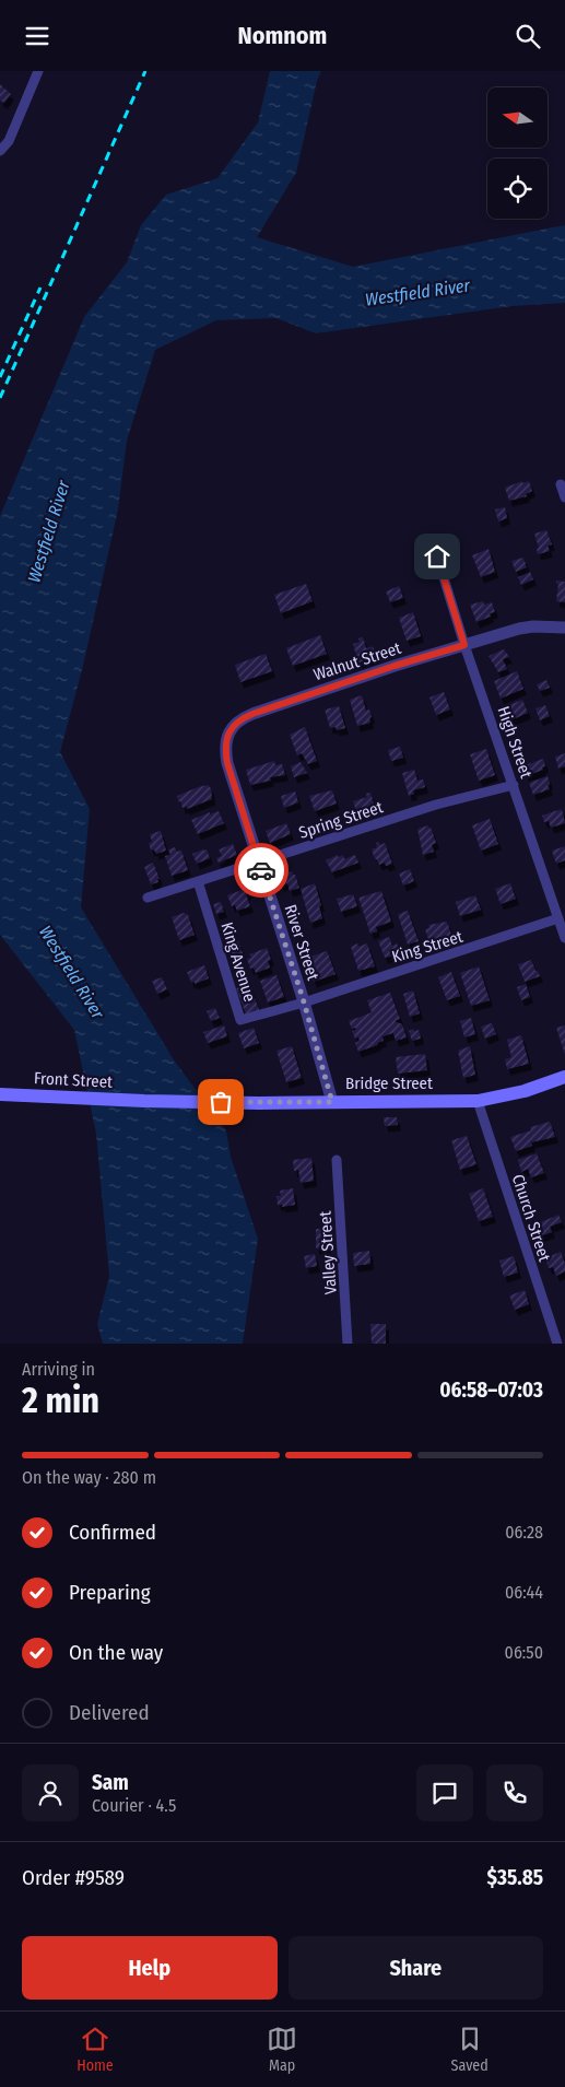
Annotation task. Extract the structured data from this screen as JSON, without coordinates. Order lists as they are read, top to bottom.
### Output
{
  "streets": {
    "main road": ["Front Street", "Bridge Street"],
    "street": [
      "Walnut Street",
      "High Street",
      "Spring Street",
      "River Street",
      "King Street",
      "King Avenue",
      "Church Street",
      "Valley Street"
    ]
  },
  "crossings": [
    ["Walnut Street", "High Street"],
    ["Walnut Street", "River Street"],
    ["High Street", "Spring Street"],
    ["High Street", "King Street"],
    ["Spring Street", "River Street"],
    ["Spring Street", "King Avenue"],
    ["River Street", "King Street"],
    ["River Street", "King Avenue"],
    ["River Street", "Bridge Street"],
    ["King Street", "King Avenue"],
    ["Front Street", "Bridge Street"],
    ["Bridge Street", "Church Street"]
  ],
  "water": ["Westfield River"],
  "north": "left",
  "page": {
    "header": "Nomnom",
    "heading": ["2 min", "Arriving in", "06:58–07:03"],
    "panel": [
      "Sam",
      "Courier · 4.5",
      "Order #9589",
      "$35.85"
    ],
    "bar": "On the way · 280 m",
    "list": [
      ["Confirmed", "06:28"],
      ["Preparing", "06:44"],
      ["On the way", "06:50"],
      "Delivered"
    ],
    "buttons": ["Help", "Share"],
    "tabs": ["Home", "Map", "Saved"]
  }
}
